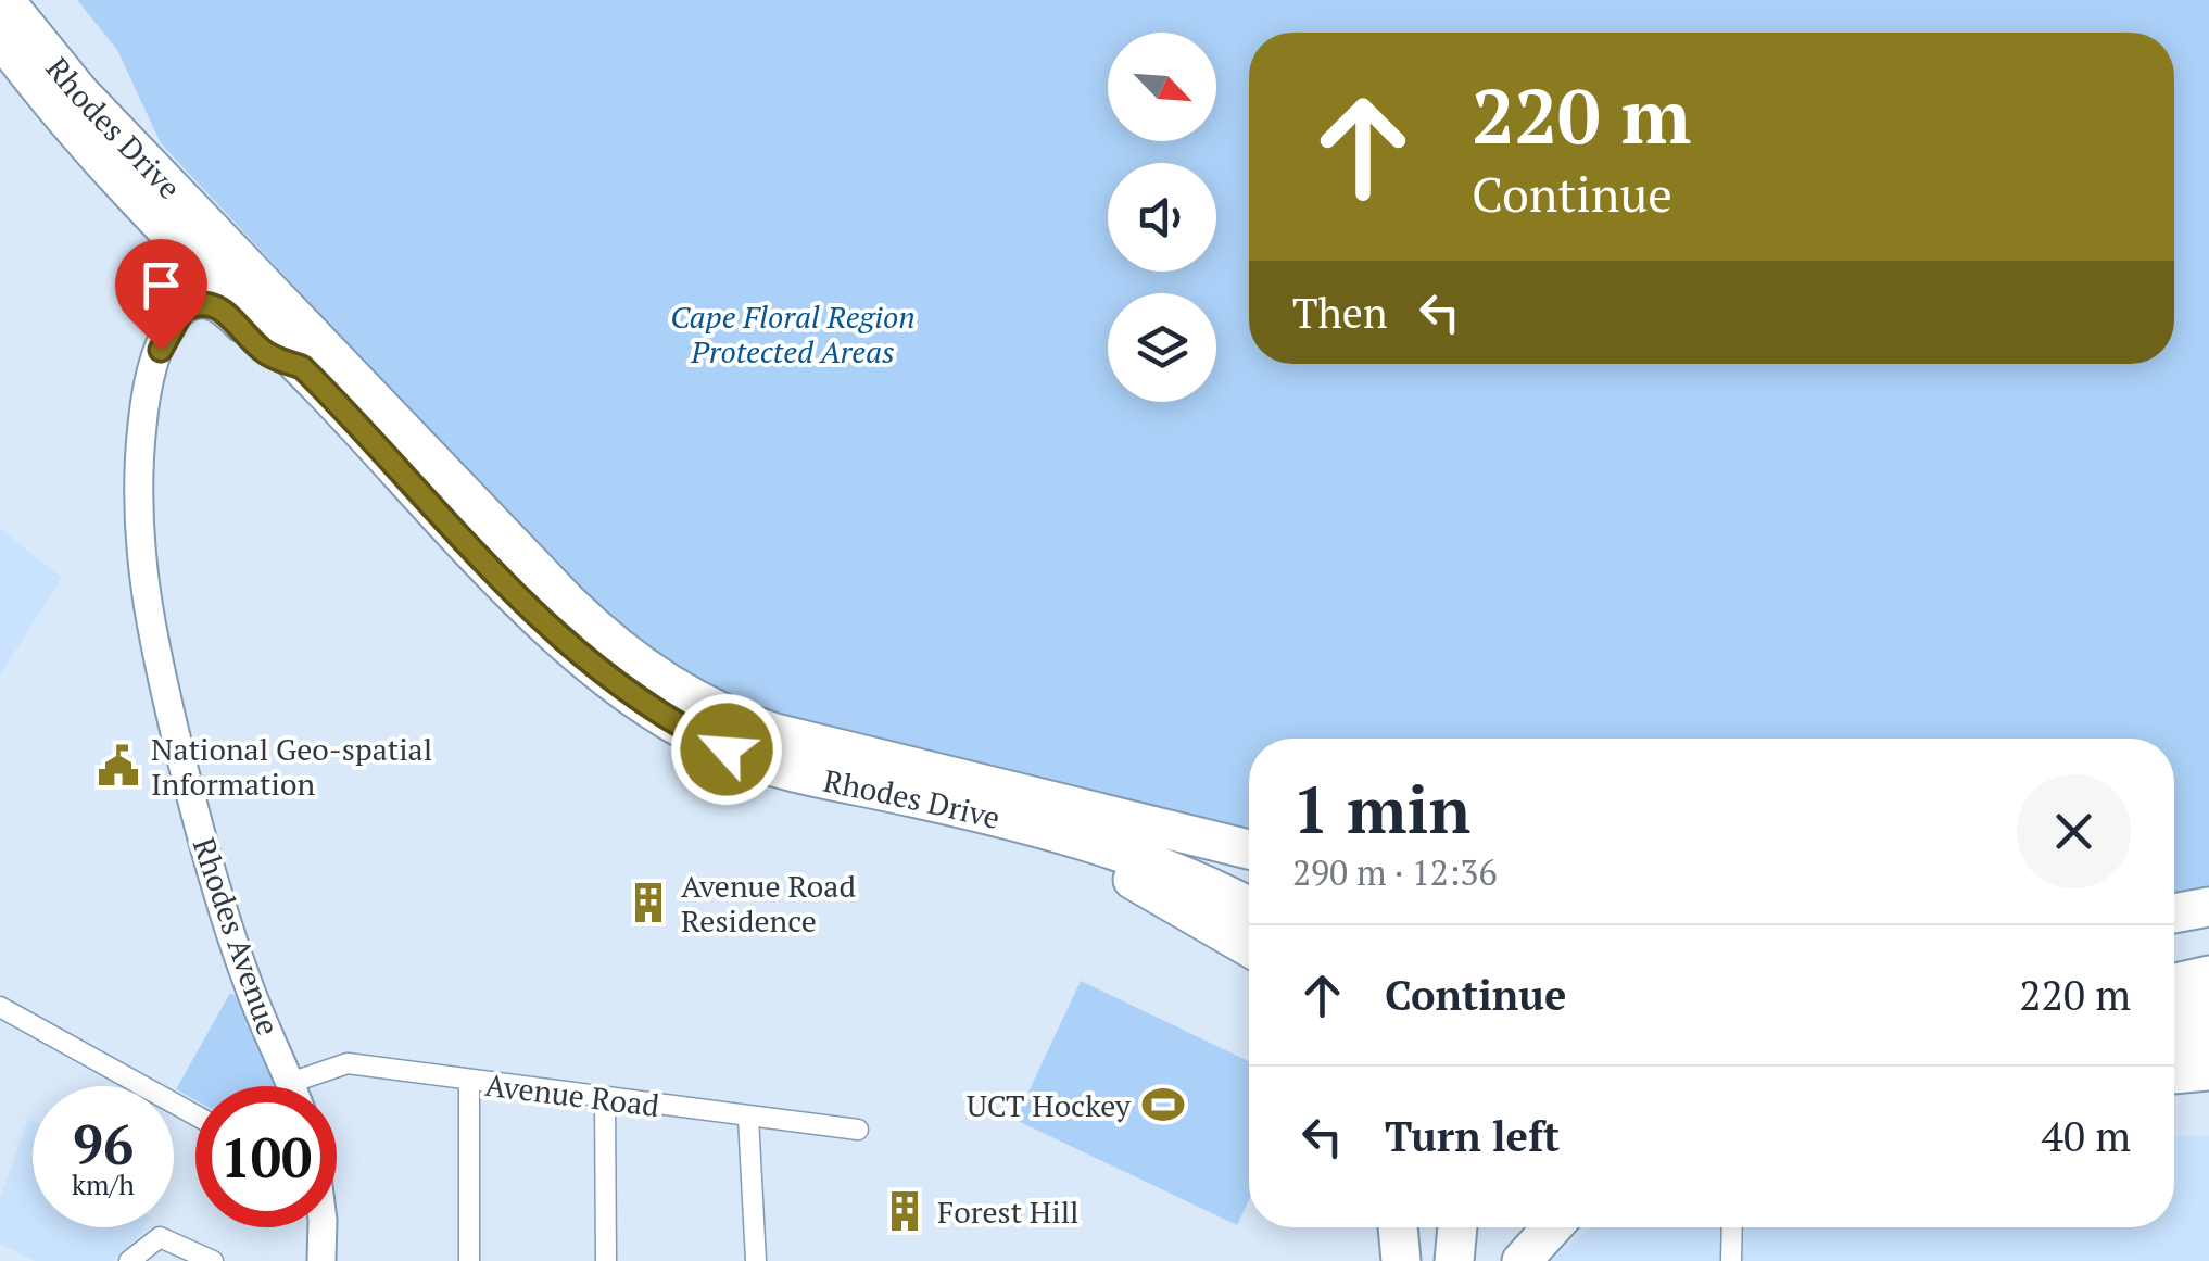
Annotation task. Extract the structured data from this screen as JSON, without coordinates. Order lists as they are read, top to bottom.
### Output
{
  "streets": {
    "highway": ["Rhodes Drive"],
    "street": ["Rhodes Avenue", "Avenue Road"]
  },
  "crossings": [
    ["Rhodes Drive", "Rhodes Avenue"],
    ["Rhodes Avenue", "Avenue Road"]
  ],
  "parks": ["Cape Floral Region Protected Areas"],
  "places": {
    "public building": ["National Geo-spatial Information"],
    "building": ["Avenue Road Residence", "Forest Hill"],
    "sports": ["UCT Hockey"]
  },
  "north": "bottom right",
  "page": {
    "turn": ["220 m", "Continue"],
    "then": "Then",
    "heading": ["1 min", "290 m · 12:36"],
    "list": [
      {
        "name": "Continue",
        "value": "220 m"
      },
      {
        "name": "Turn left",
        "value": "40 m"
      }
    ],
    "speed": "96 km/h",
    "limit": "100"
  }
}
